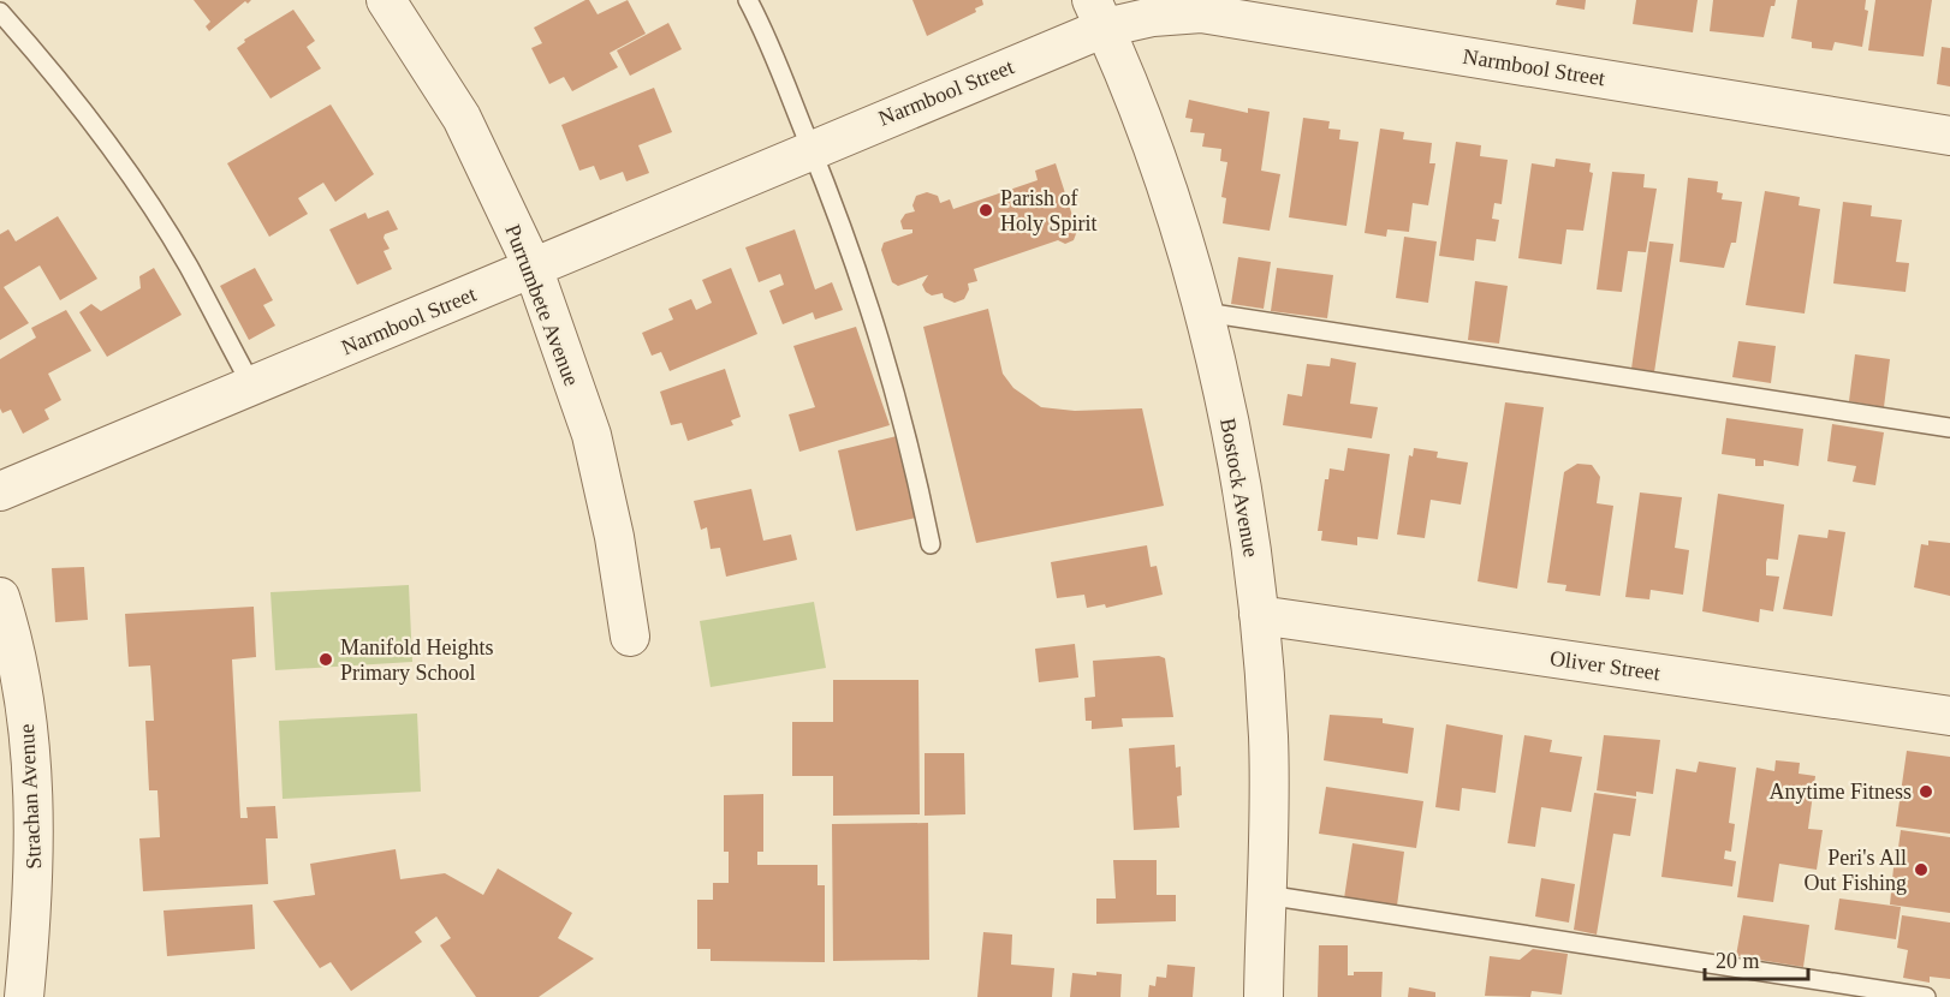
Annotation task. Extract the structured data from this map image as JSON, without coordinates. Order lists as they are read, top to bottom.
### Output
{
  "streets": {
    "street": [
      "Narmbool Street",
      "Purrumbete Avenue",
      "Bostock Avenue",
      "Oliver Street",
      "Strachan Avenue"
    ]
  },
  "crossings": [
    ["Narmbool Street", "Purrumbete Avenue"],
    ["Narmbool Street", "Bostock Avenue"],
    ["Bostock Avenue", "Oliver Street"]
  ],
  "places": [
    "Parish of Holy Spirit",
    "Manifold Heights Primary School",
    "Anytime Fitness",
    "Peri's All Out Fishing"
  ],
  "scale_bar": "20 m"
}
